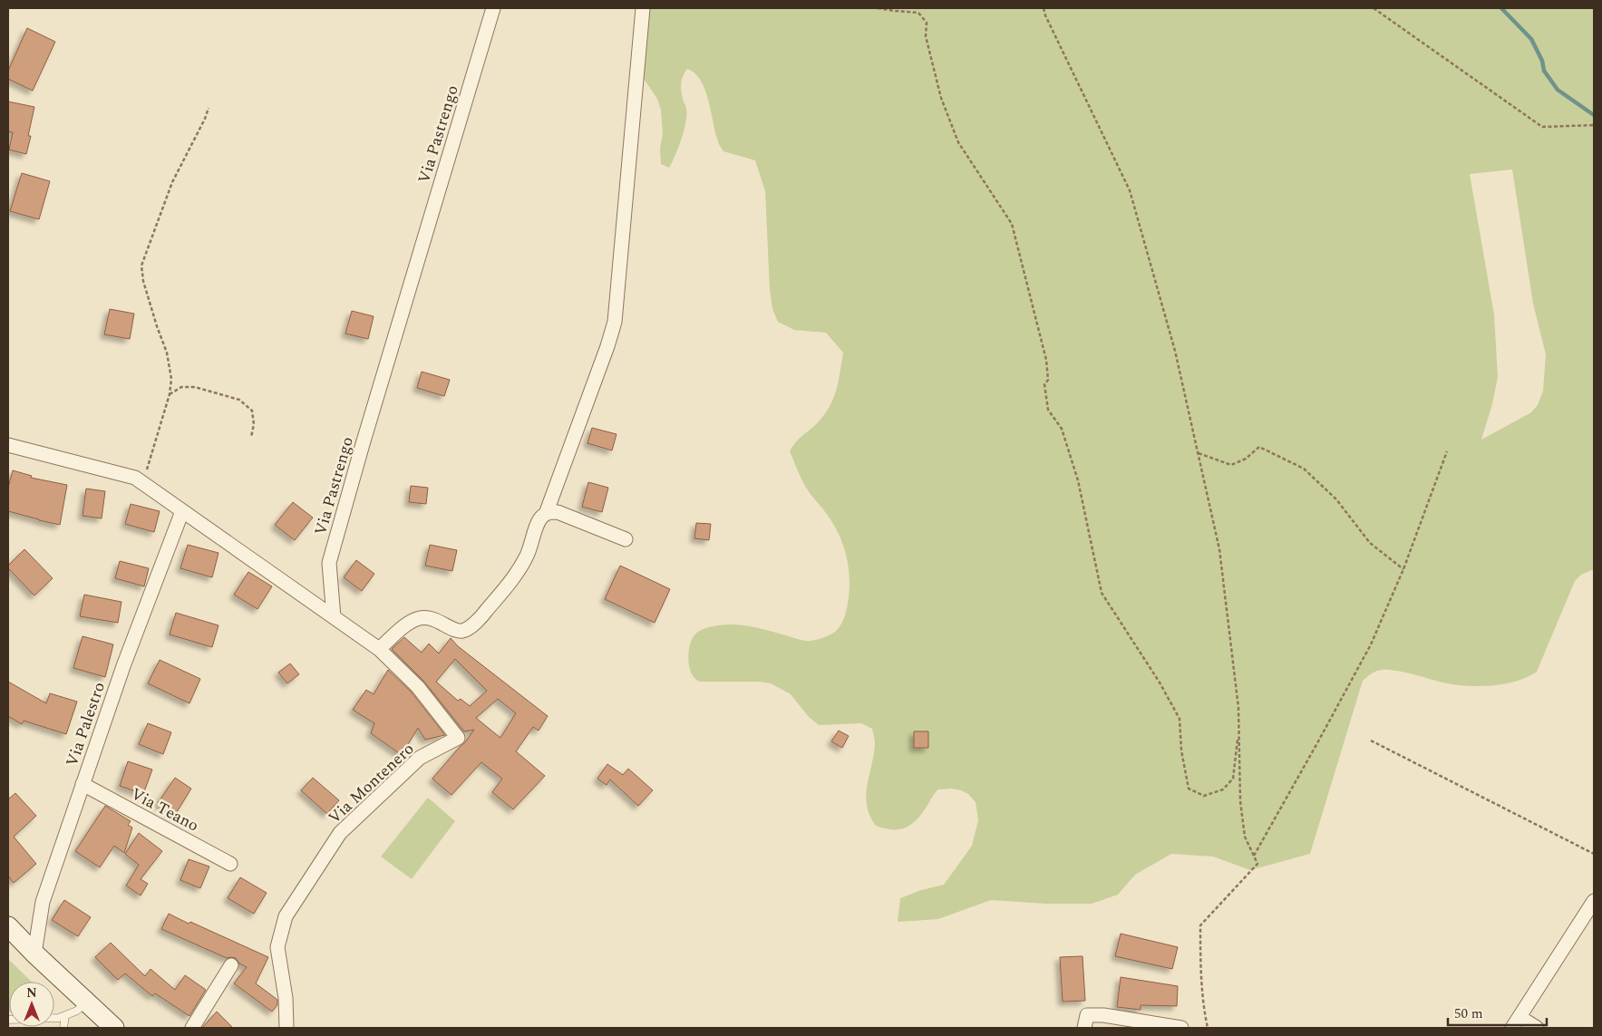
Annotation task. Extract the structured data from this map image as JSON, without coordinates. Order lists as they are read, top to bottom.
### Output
{
  "streets": {
    "street": [
      "Via Pastrengo",
      "Via Palestro",
      "Via Montenero",
      "Via Teano"
    ]
  },
  "crossings": [
    ["Via Pastrengo", "Via Montenero"],
    ["Via Palestro", "Via Teano"]
  ],
  "scale_bar": "50 m",
  "north": "top"
}
